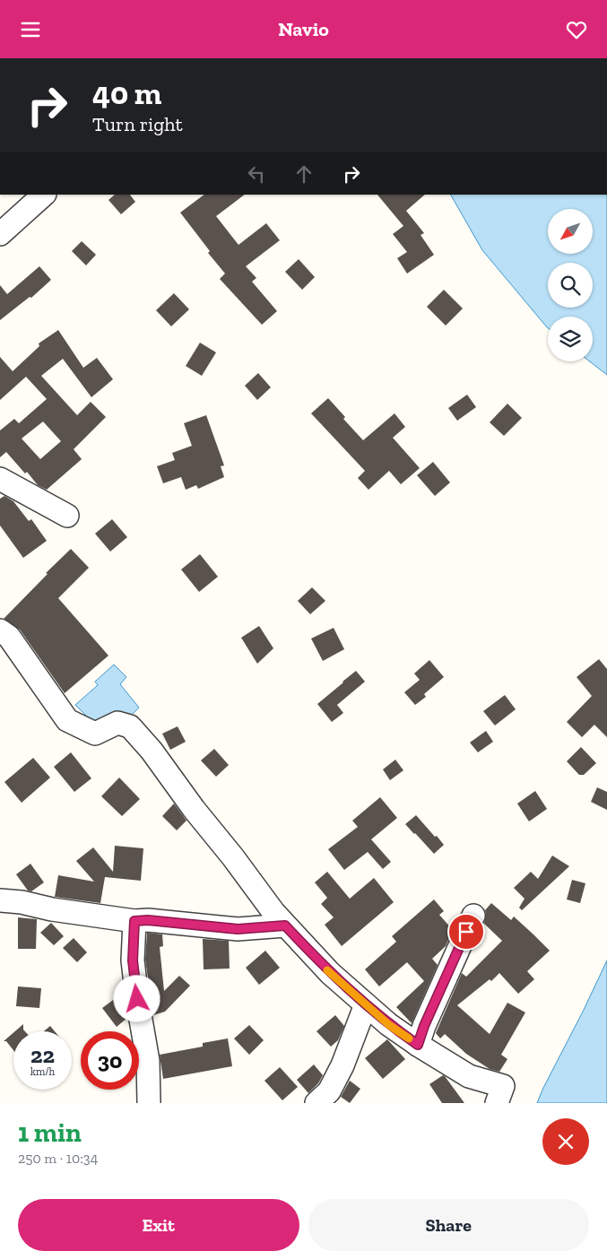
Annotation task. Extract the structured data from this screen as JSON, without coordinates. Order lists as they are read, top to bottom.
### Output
{
  "north": "bottom left",
  "page": {
    "header": "Navio",
    "turn": ["40 m", "Turn right"],
    "speed": "22 km/h",
    "limit": "30",
    "heading": ["1 min", "250 m · 10:34"],
    "buttons": ["Exit", "Share"]
  }
}
